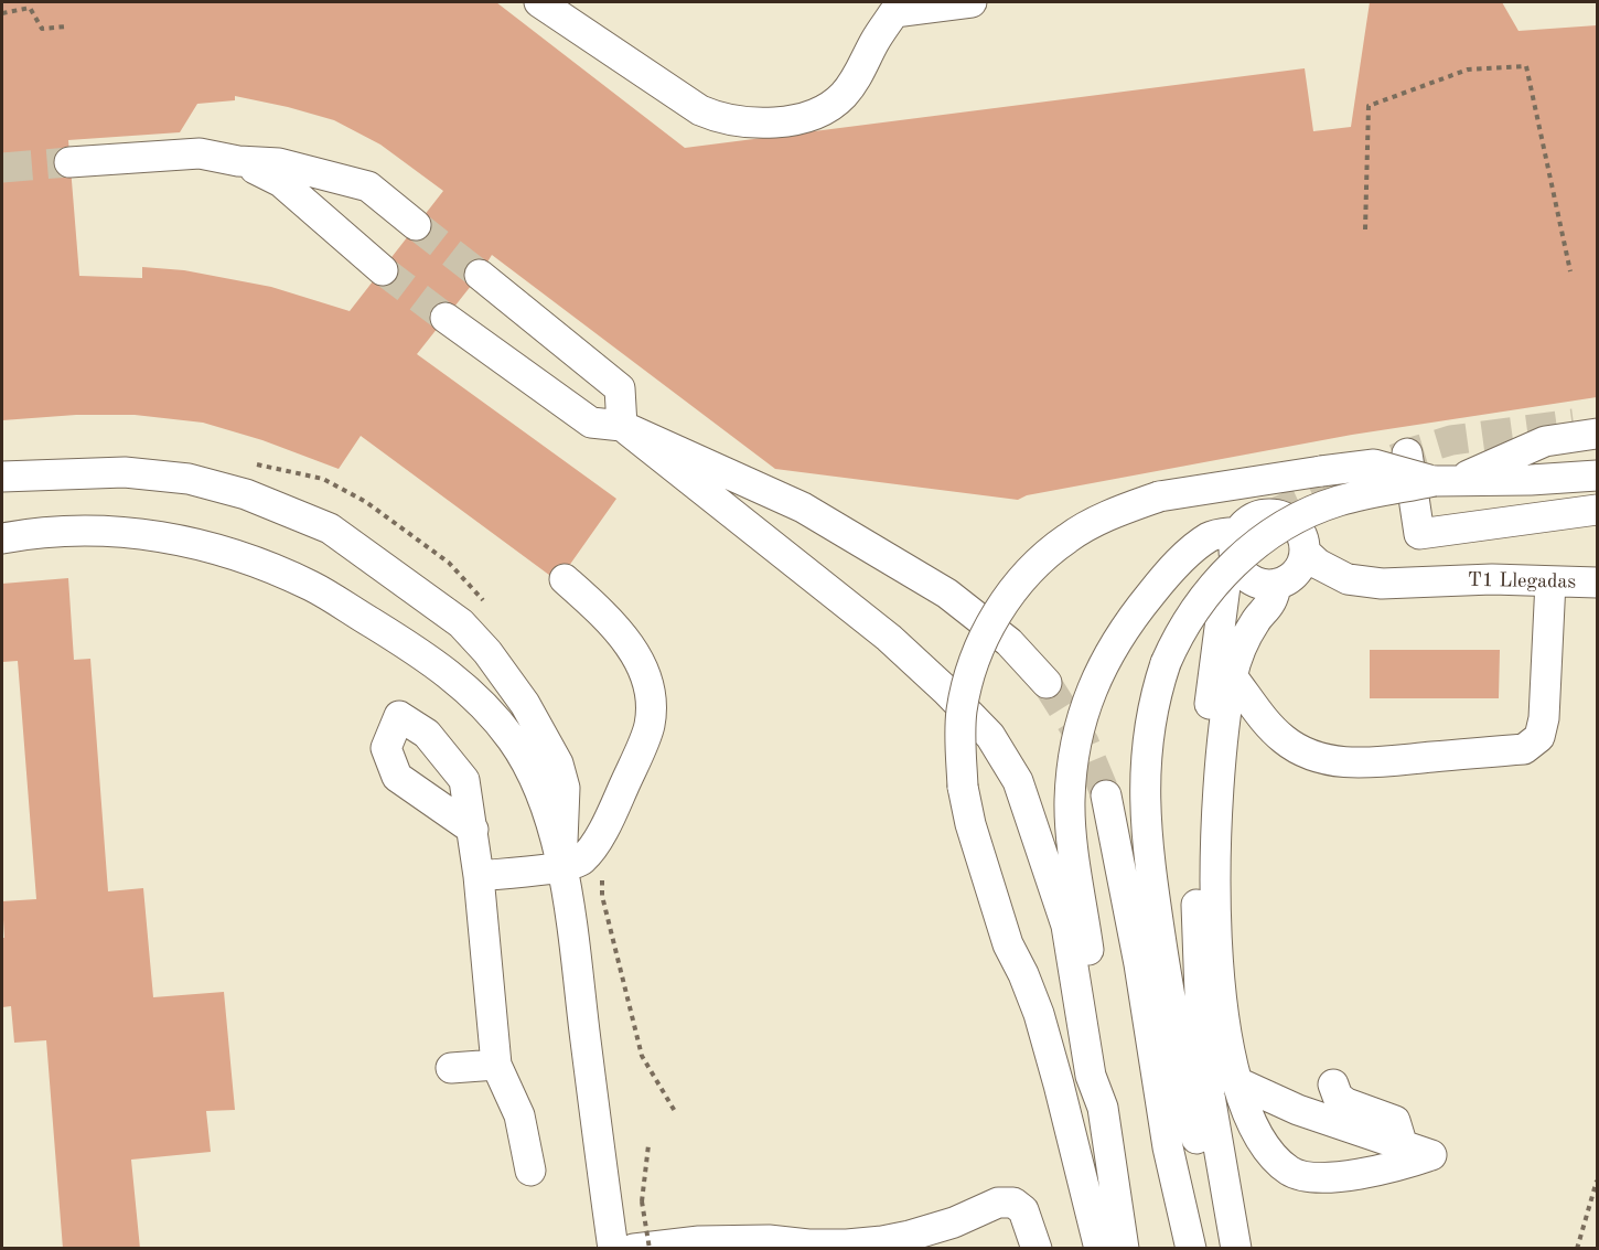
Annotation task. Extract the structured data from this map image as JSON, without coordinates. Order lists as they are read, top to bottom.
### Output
{
  "streets": {
    "street": ["T1 Llegadas"]
  }
}
